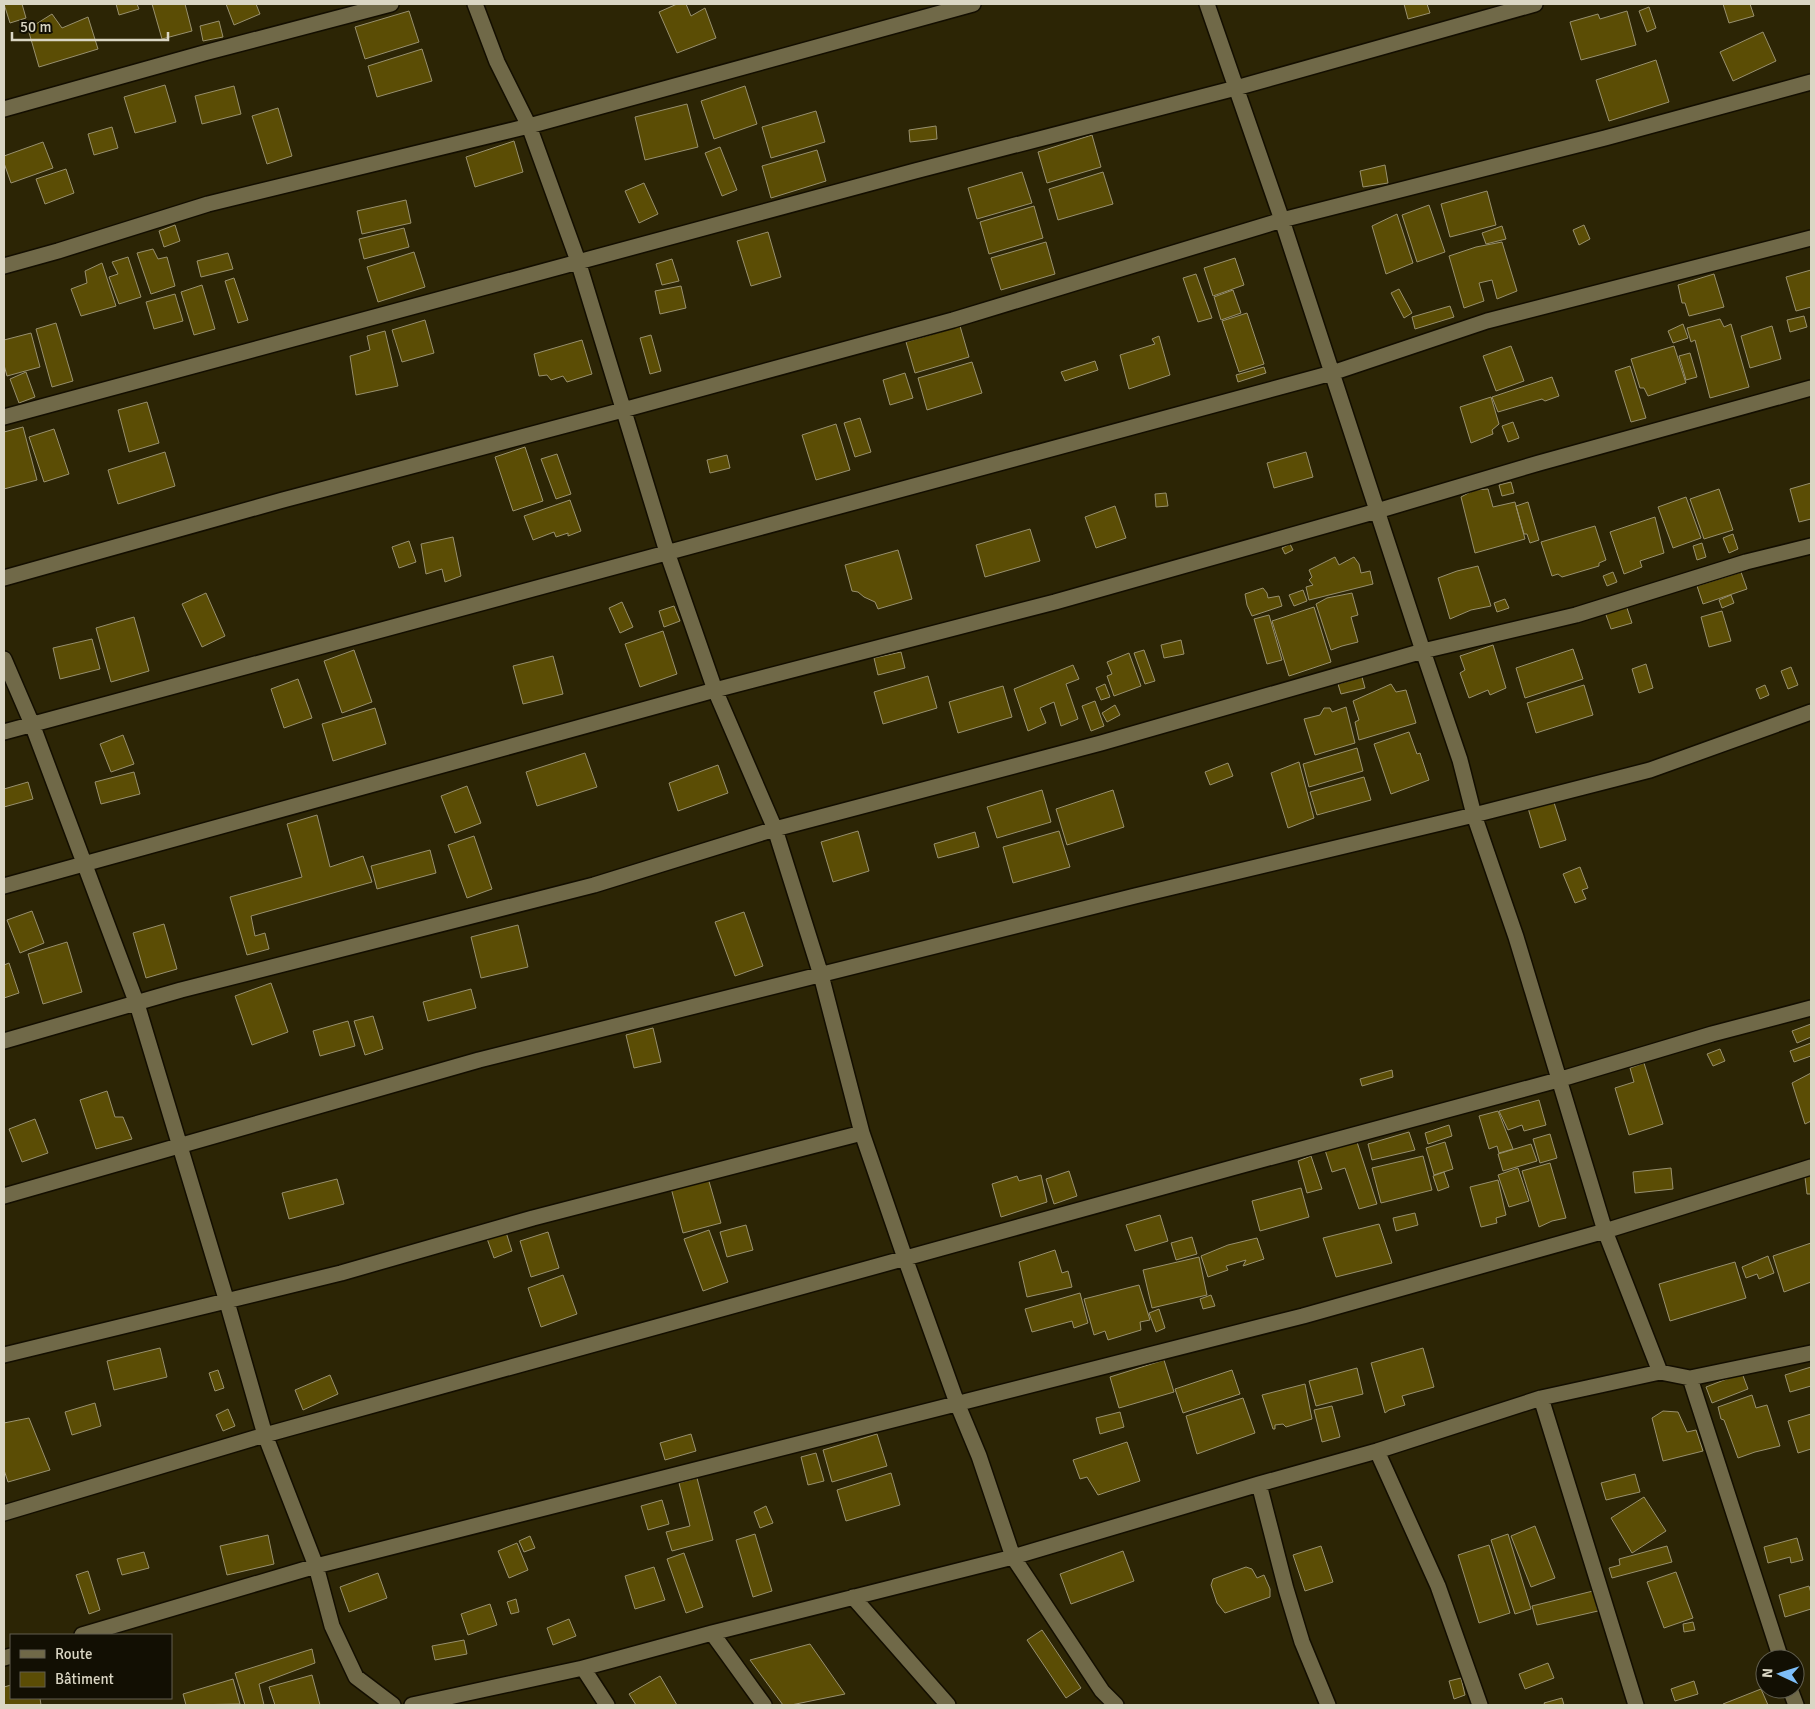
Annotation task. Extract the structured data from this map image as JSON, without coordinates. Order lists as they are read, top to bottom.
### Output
{
  "legend": ["Route", "Bâtiment"],
  "scale_bar": "50 m",
  "north": "left"
}
